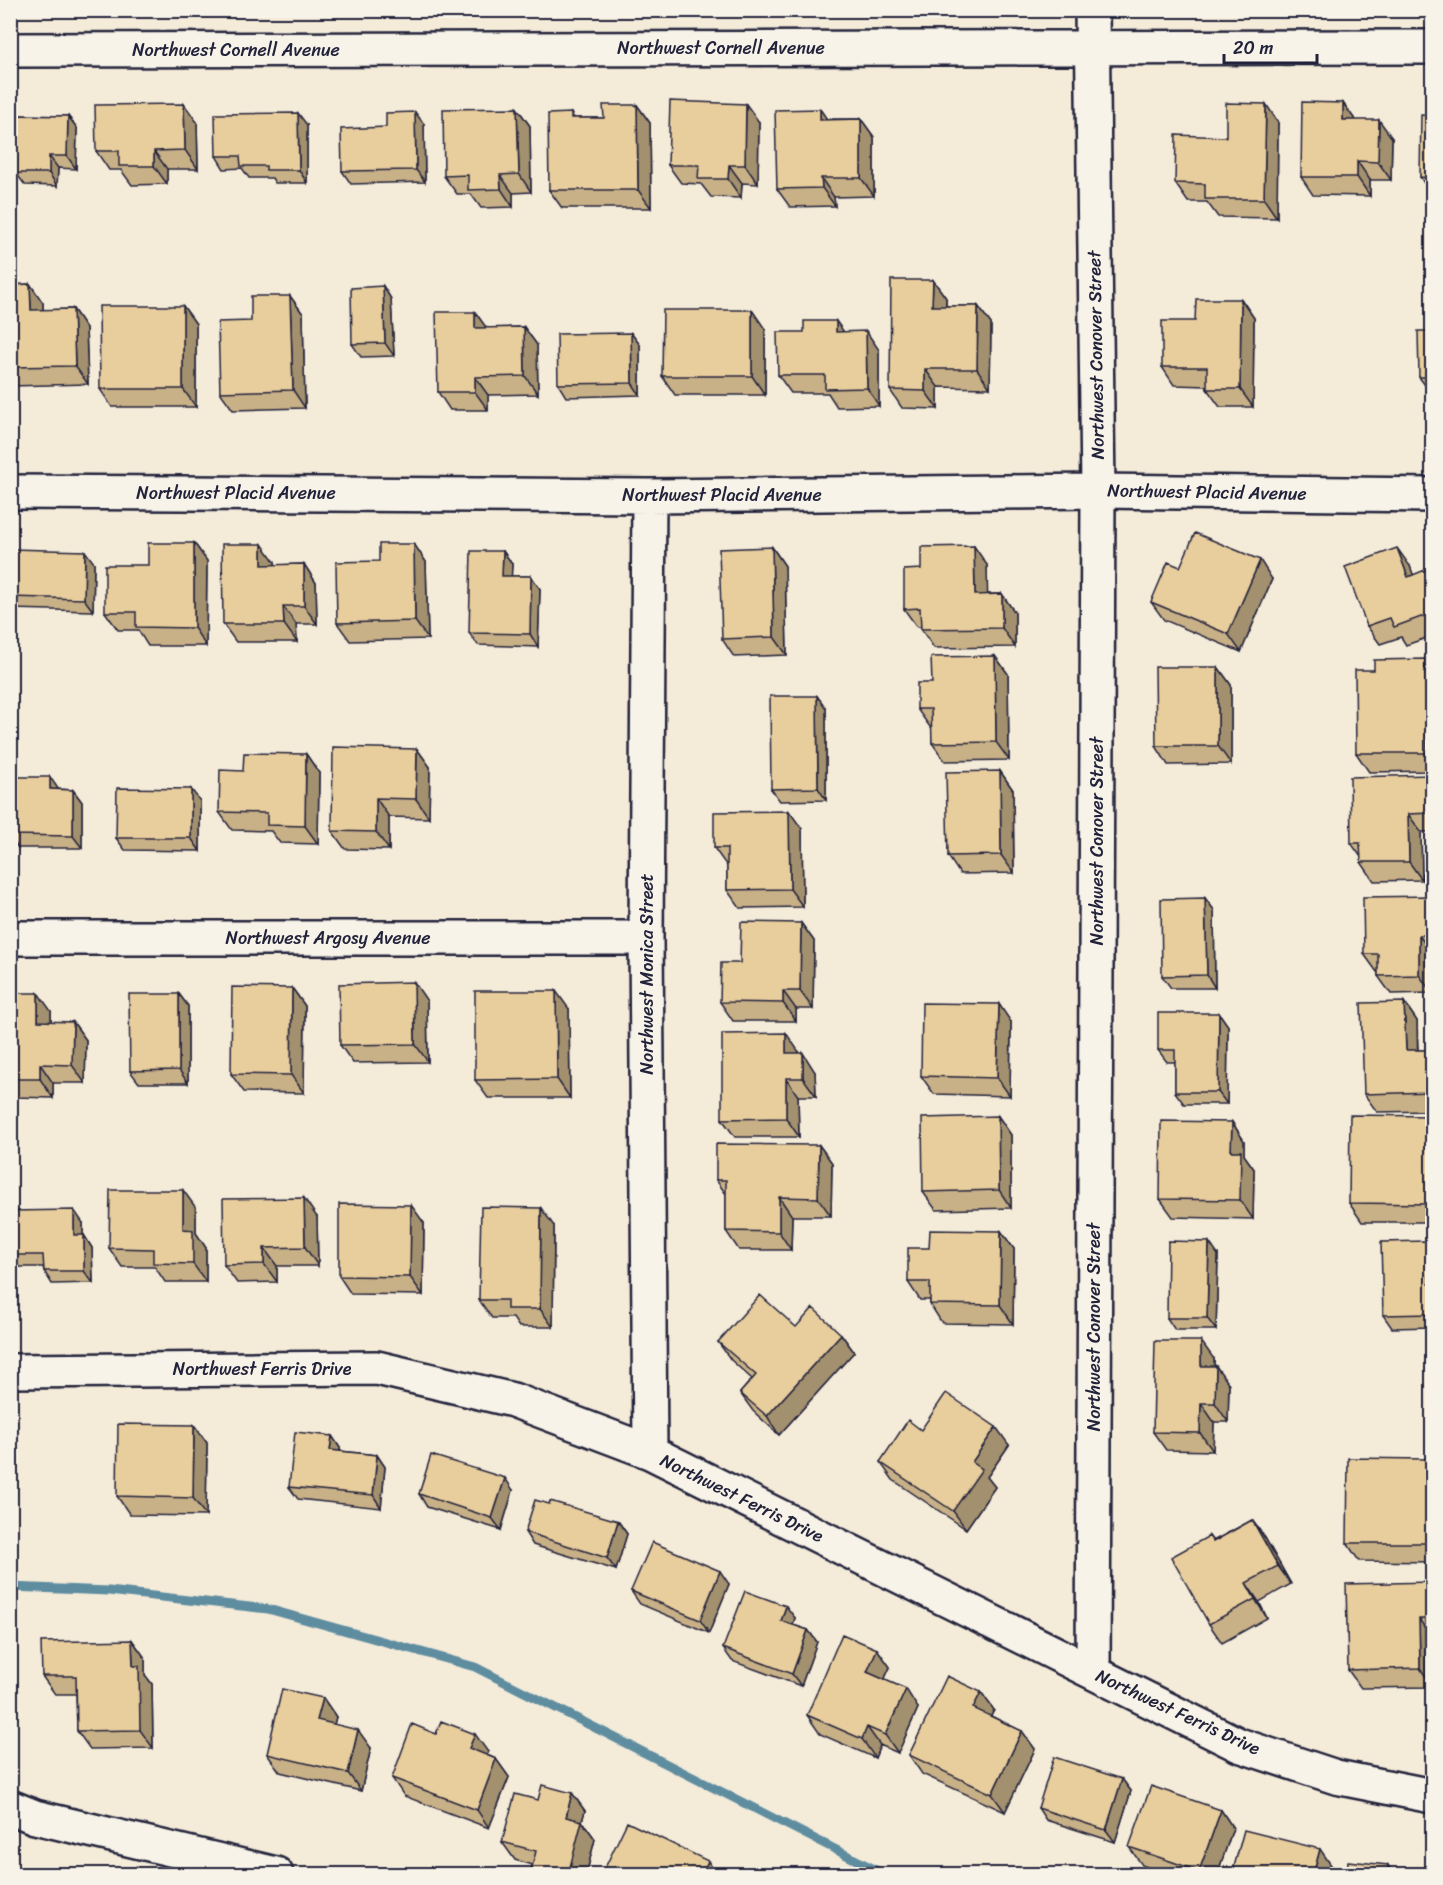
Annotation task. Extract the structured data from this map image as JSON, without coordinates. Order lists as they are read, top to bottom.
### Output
{
  "streets": {
    "street": [
      "Northwest Cornell Avenue",
      "Northwest Conover Street",
      "Northwest Placid Avenue",
      "Northwest Argosy Avenue",
      "Northwest Monica Street",
      "Northwest Ferris Drive"
    ]
  },
  "crossings": [
    ["Northwest Cornell Avenue", "Northwest Conover Street"],
    ["Northwest Conover Street", "Northwest Placid Avenue"],
    ["Northwest Conover Street", "Northwest Ferris Drive"],
    ["Northwest Placid Avenue", "Northwest Monica Street"],
    ["Northwest Argosy Avenue", "Northwest Monica Street"],
    ["Northwest Monica Street", "Northwest Ferris Drive"]
  ],
  "scale_bar": "20 m"
}
